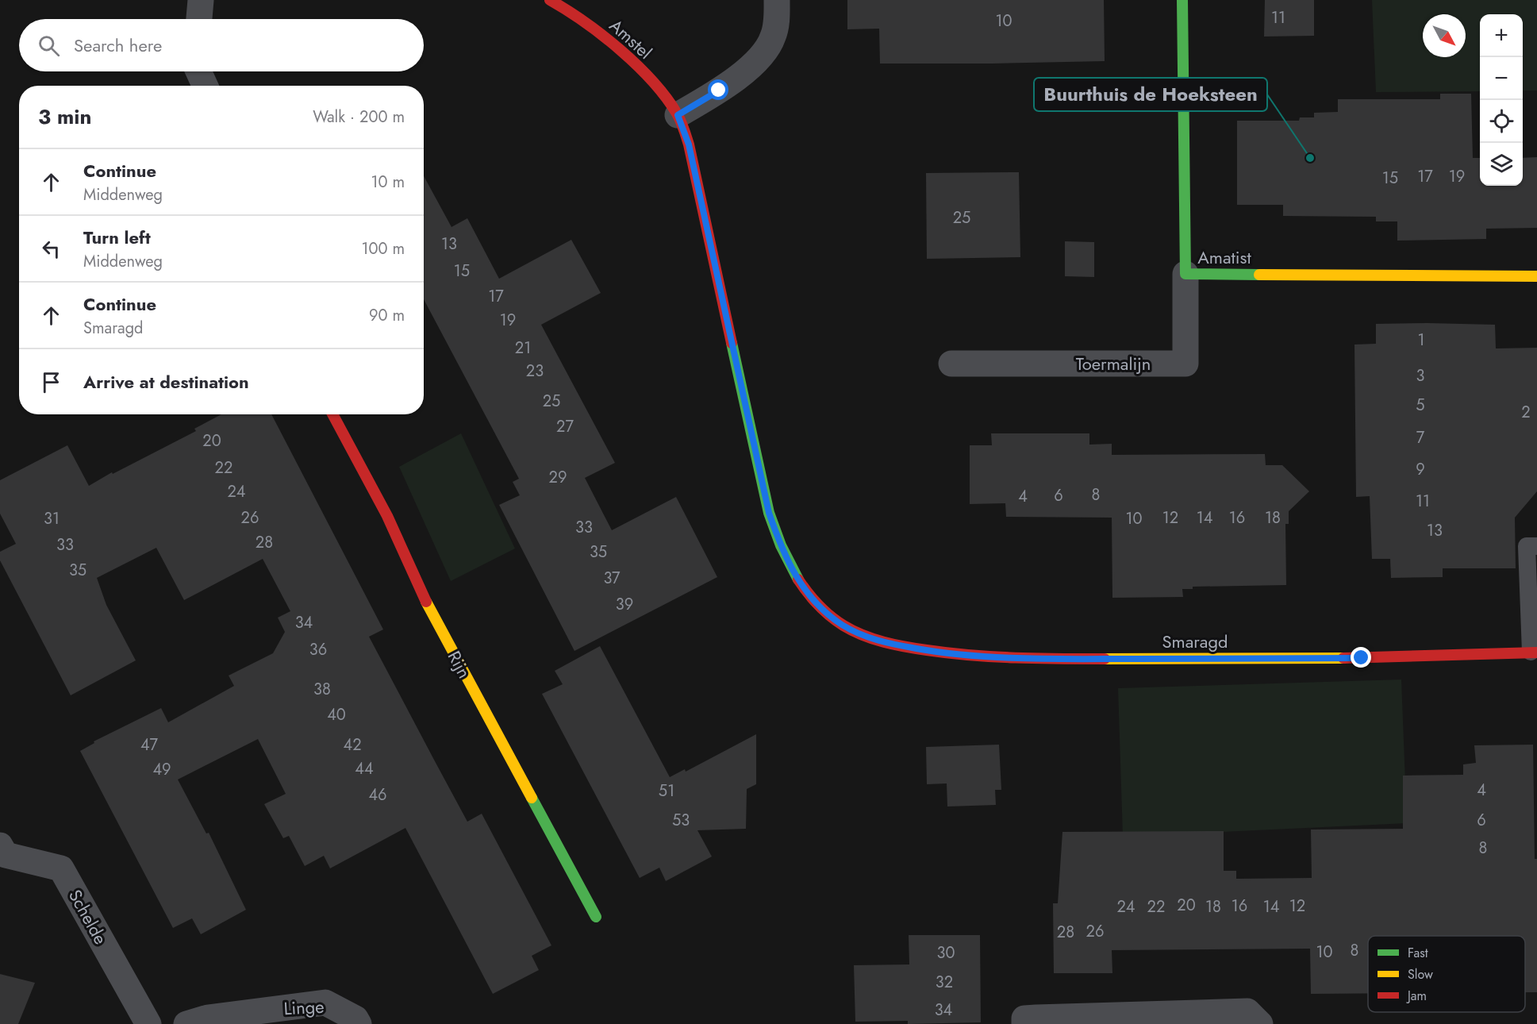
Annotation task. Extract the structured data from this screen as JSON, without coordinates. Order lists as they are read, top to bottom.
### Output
{
  "streets": {
    "street": [
      "Amstel",
      "Amatist",
      "Toermalijn",
      "Smaragd",
      "Rijn",
      "Schelde",
      "Linge"
    ]
  },
  "crossings": [
    ["Amstel", "Smaragd"],
    ["Amatist", "Toermalijn"]
  ],
  "places": ["Buurthuis de Hoeksteen"],
  "house_numbers": [
    "11",
    "10",
    "17",
    "19",
    "15",
    "25",
    "13",
    "15",
    "17",
    "19",
    "1",
    "21",
    "23",
    "3",
    "25",
    "5",
    "2",
    "27",
    "7",
    "20",
    "22",
    "9",
    "29",
    "24",
    "8",
    "6",
    "4",
    "11",
    "26",
    "12",
    "14",
    "16",
    "18",
    "31",
    "10",
    "33",
    "13",
    "28",
    "33",
    "35",
    "35",
    "37",
    "39",
    "34",
    "36",
    "38",
    "40",
    "47",
    "42",
    "44",
    "49",
    "4",
    "51",
    "46",
    "53",
    "6",
    "8",
    "20",
    "16",
    "12",
    "24",
    "22",
    "18",
    "14",
    "26",
    "28",
    "8",
    "10",
    "30",
    "32",
    "34"
  ],
  "legend": ["Fast", "Slow", "Jam"],
  "north": "bottom right",
  "page": {
    "map_buttons": ["+", "−"],
    "search": "Search here",
    "heading": ["3 min", "Walk · 200 m"],
    "list": [
      ["Continue", "Middenweg", "10 m"],
      ["Turn left", "Middenweg", "100 m"],
      ["Continue", "Smaragd", "90 m"],
      "Arrive at destination"
    ]
  }
}
